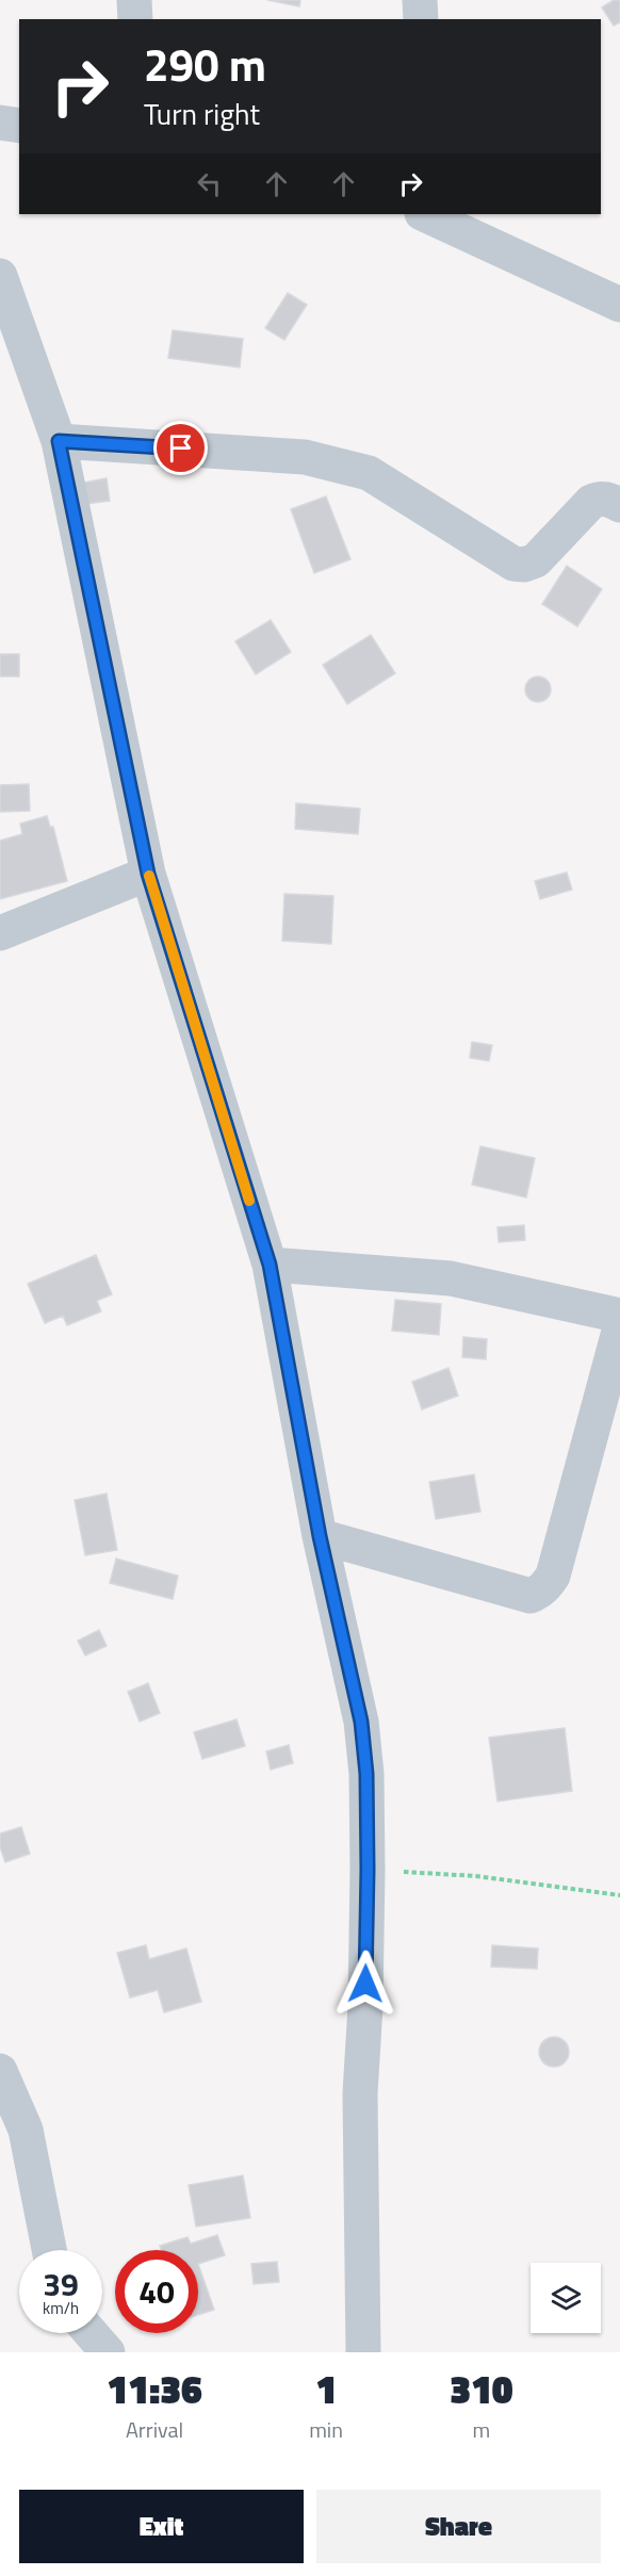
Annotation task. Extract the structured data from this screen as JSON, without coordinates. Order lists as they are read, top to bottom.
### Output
{
  "page": {
    "turn": ["290 m", "Turn right"],
    "speed": "39 km/h",
    "limit": "40",
    "eta": [
      "11:36",
      "Arrival",
      "1",
      "min",
      "310",
      "m"
    ],
    "buttons": ["Exit", "Share"]
  }
}
